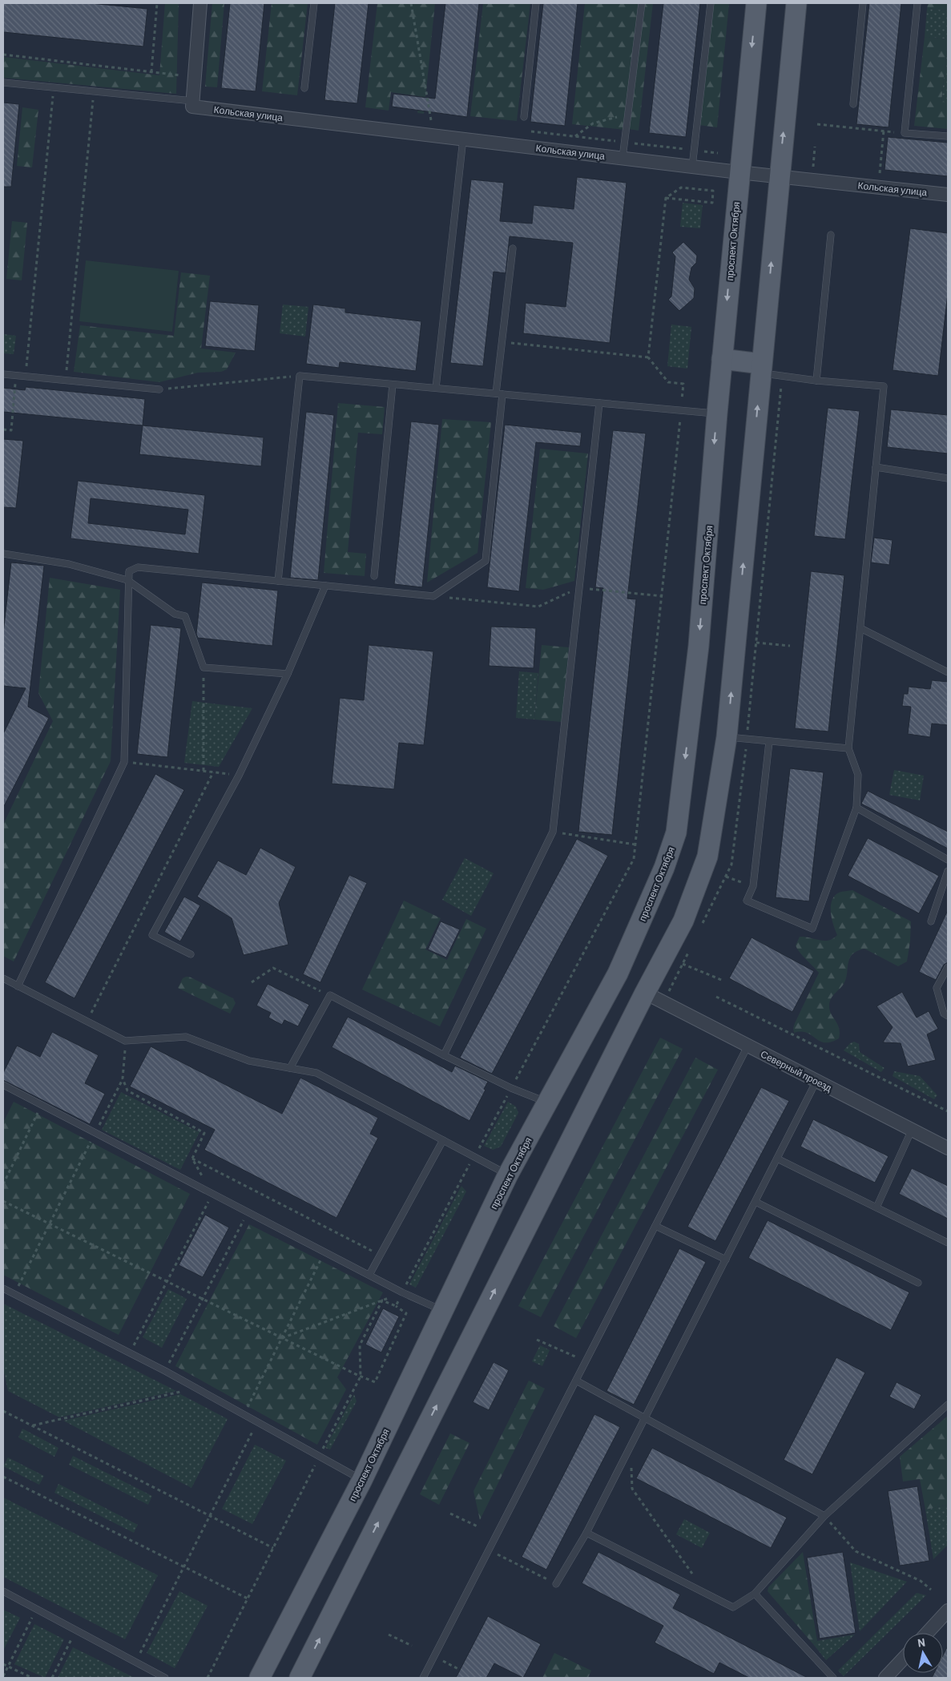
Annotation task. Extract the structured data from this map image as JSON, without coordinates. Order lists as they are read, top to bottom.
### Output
{
  "streets": {
    "main road": ["проспект Октября"],
    "street": ["Кольская улица", "Северный проезд"]
  },
  "crossings": [
    ["Кольская улица", "проспект Октября"]
  ],
  "north": "top"
}
